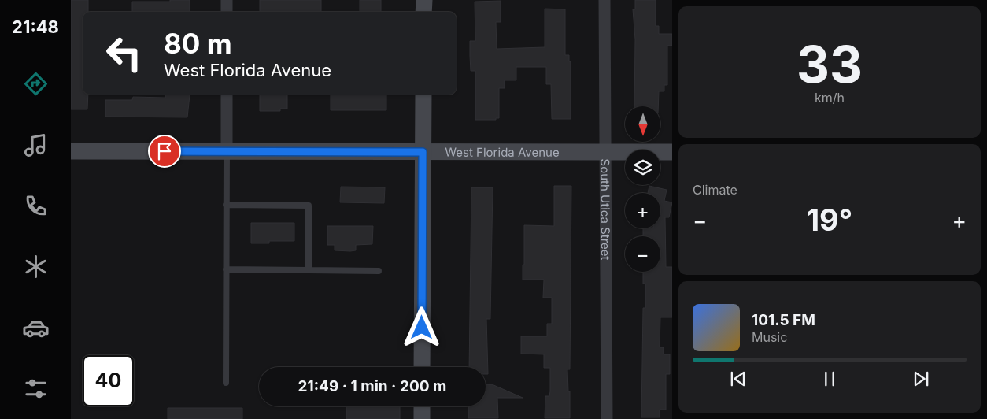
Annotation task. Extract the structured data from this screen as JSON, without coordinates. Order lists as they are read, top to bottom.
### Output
{
  "streets": {
    "street": ["West Florida Avenue", "South Utica Street"]
  },
  "crossings": [
    ["West Florida Avenue", "South Utica Street"]
  ],
  "north": "bottom",
  "page": {
    "tabs": "21:48",
    "tile": [
      ["33", "km/h"],
      "Climate"
    ],
    "turn": ["80 m", "West Florida Avenue"],
    "map_buttons": ["+", "−"],
    "heat": ["−", "19°", "+"],
    "song": ["101.5 FM", "Music"],
    "limit": "40",
    "trip": "21:49 · 1 min · 200 m"
  }
}
